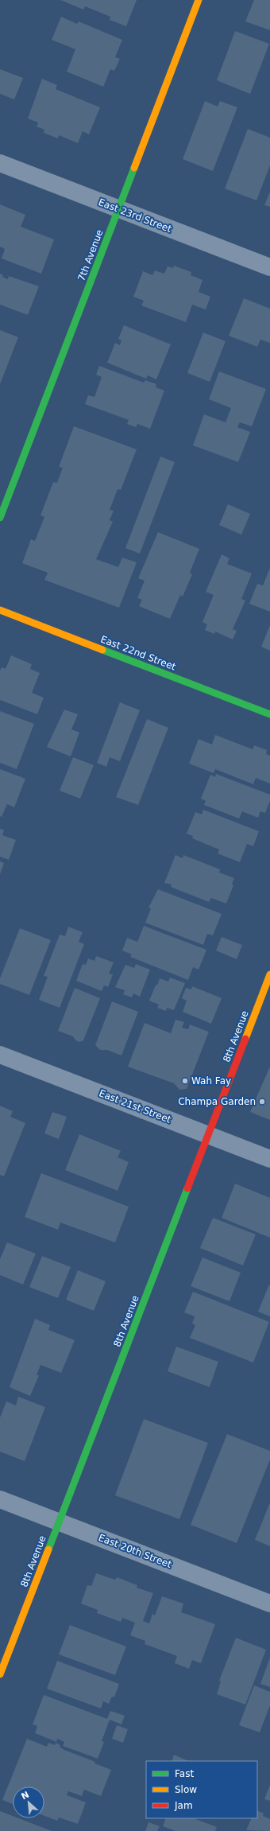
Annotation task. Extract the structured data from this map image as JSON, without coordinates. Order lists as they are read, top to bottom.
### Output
{
  "streets": {
    "street": [
      "East 23rd Street",
      "7th Avenue",
      "East 22nd Street",
      "8th Avenue",
      "East 21st Street",
      "East 20th Street"
    ]
  },
  "crossings": [
    ["East 23rd Street", "7th Avenue"],
    ["8th Avenue", "East 21st Street"],
    ["8th Avenue", "East 20th Street"]
  ],
  "places": ["Wah Fay", "Champa Garden"],
  "legend": ["Fast", "Slow", "Jam"],
  "north": "top left"
}
